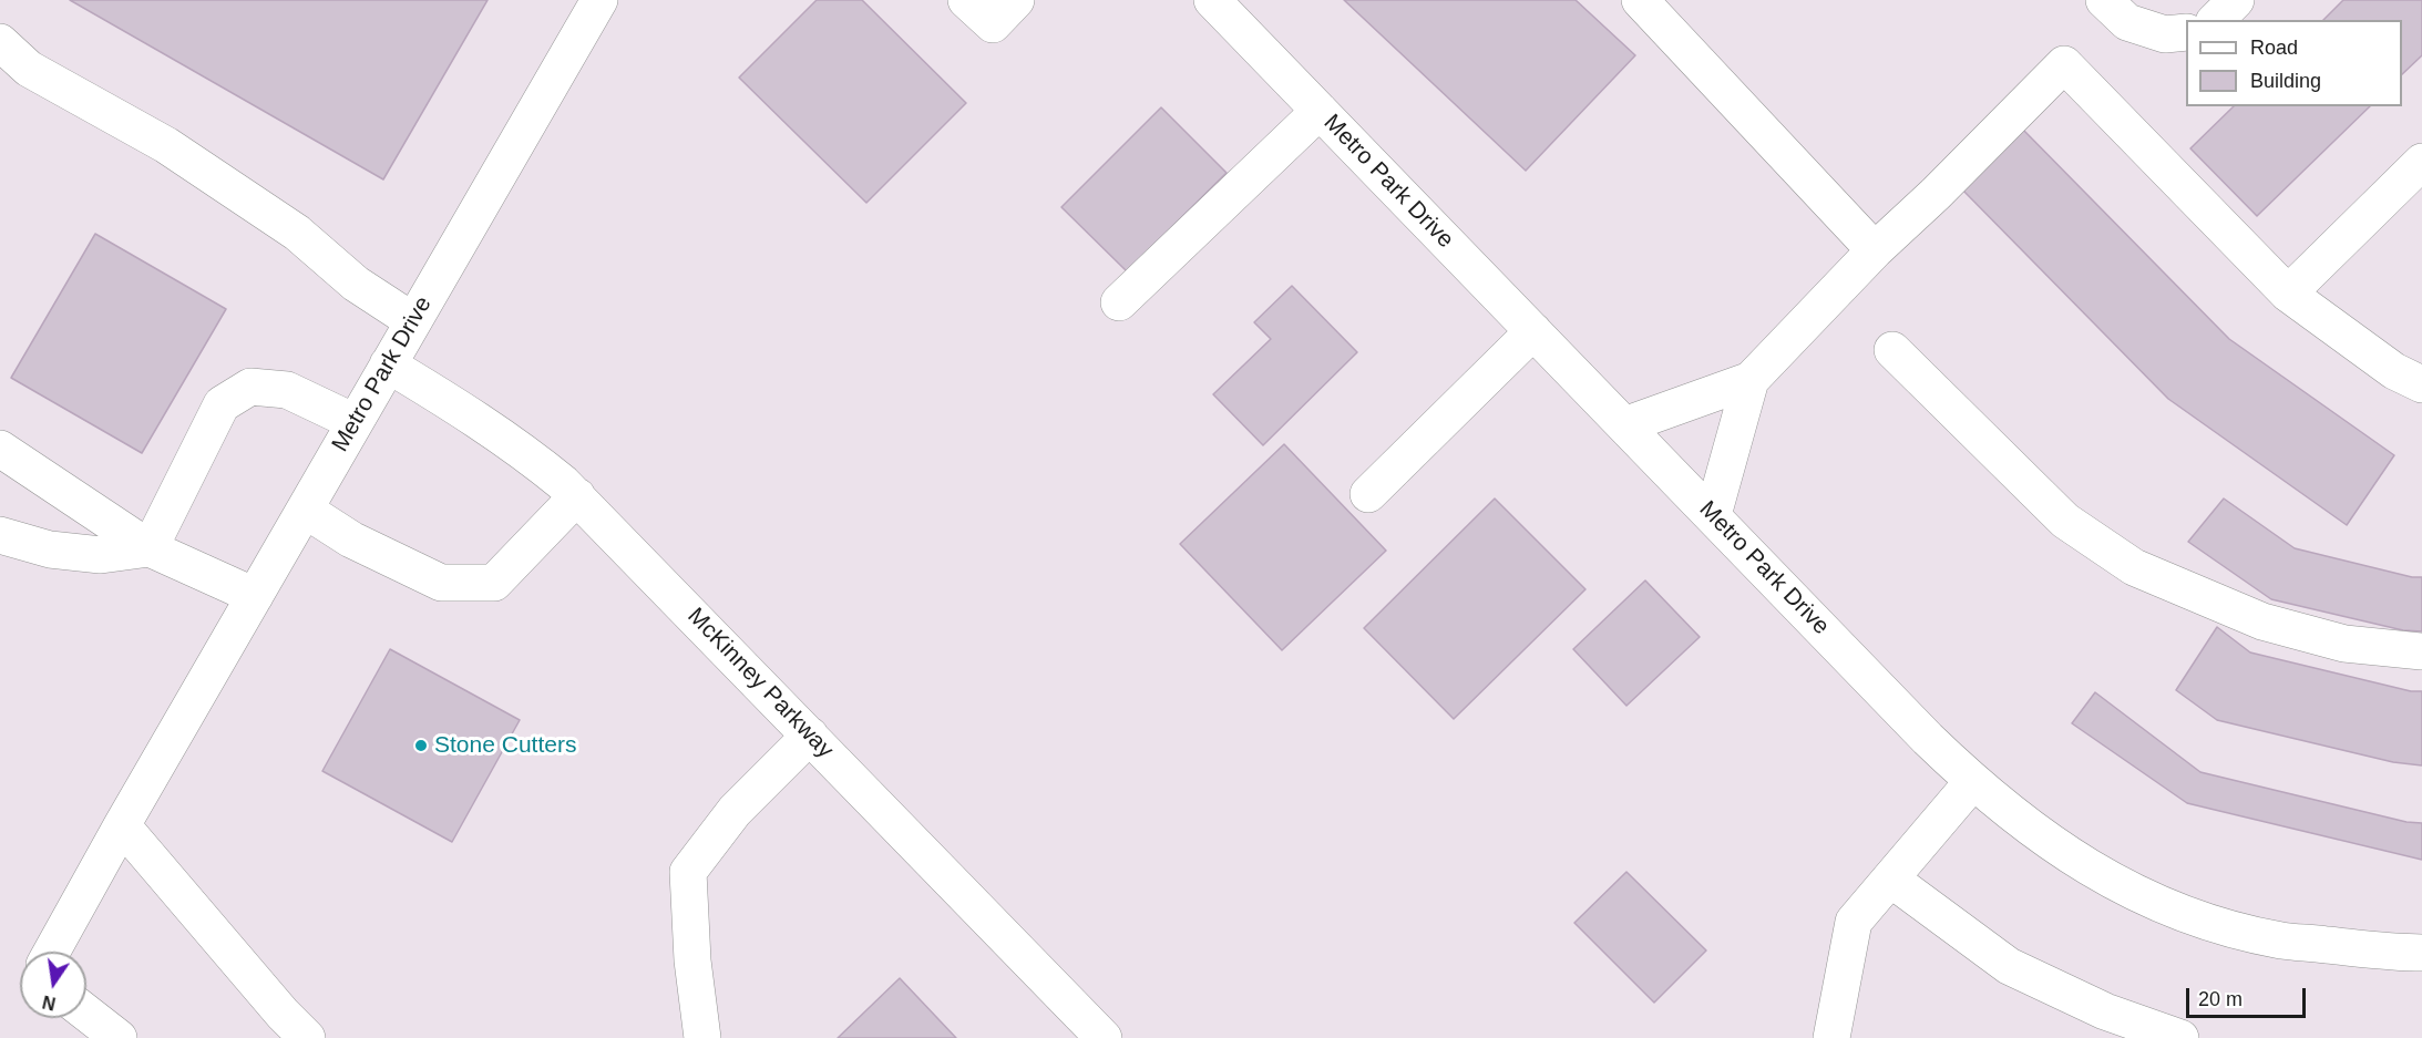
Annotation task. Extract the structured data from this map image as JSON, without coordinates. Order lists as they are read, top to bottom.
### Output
{
  "streets": {
    "street": ["Metro Park Drive", "McKinney Parkway"]
  },
  "crossings": [
    ["Metro Park Drive", "McKinney Parkway"]
  ],
  "places": ["Stone Cutters"],
  "legend": ["Road", "Building"],
  "scale_bar": "20 m",
  "north": "bottom"
}
